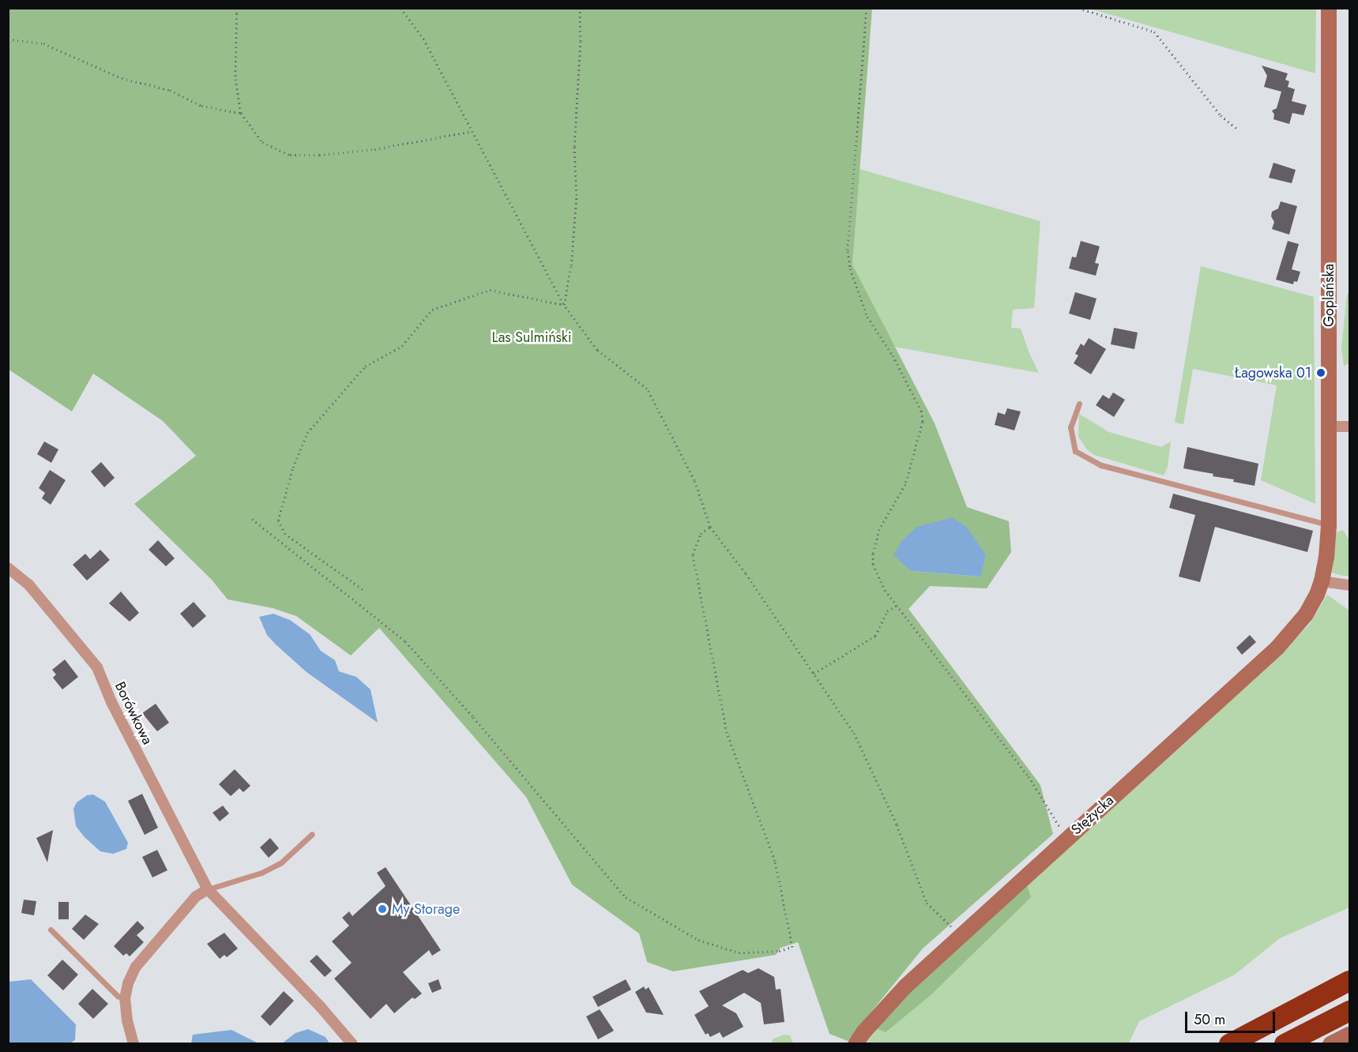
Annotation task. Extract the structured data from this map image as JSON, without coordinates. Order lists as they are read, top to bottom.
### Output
{
  "streets": {
    "street": ["Goplańska", "Borówkowa", "Stężycka"]
  },
  "crossings": [
    ["Goplańska", "Stężycka"]
  ],
  "parks": ["Las Sulmiński"],
  "places": ["Łagowska 01", "My Storage"],
  "scale_bar": "50 m"
}
